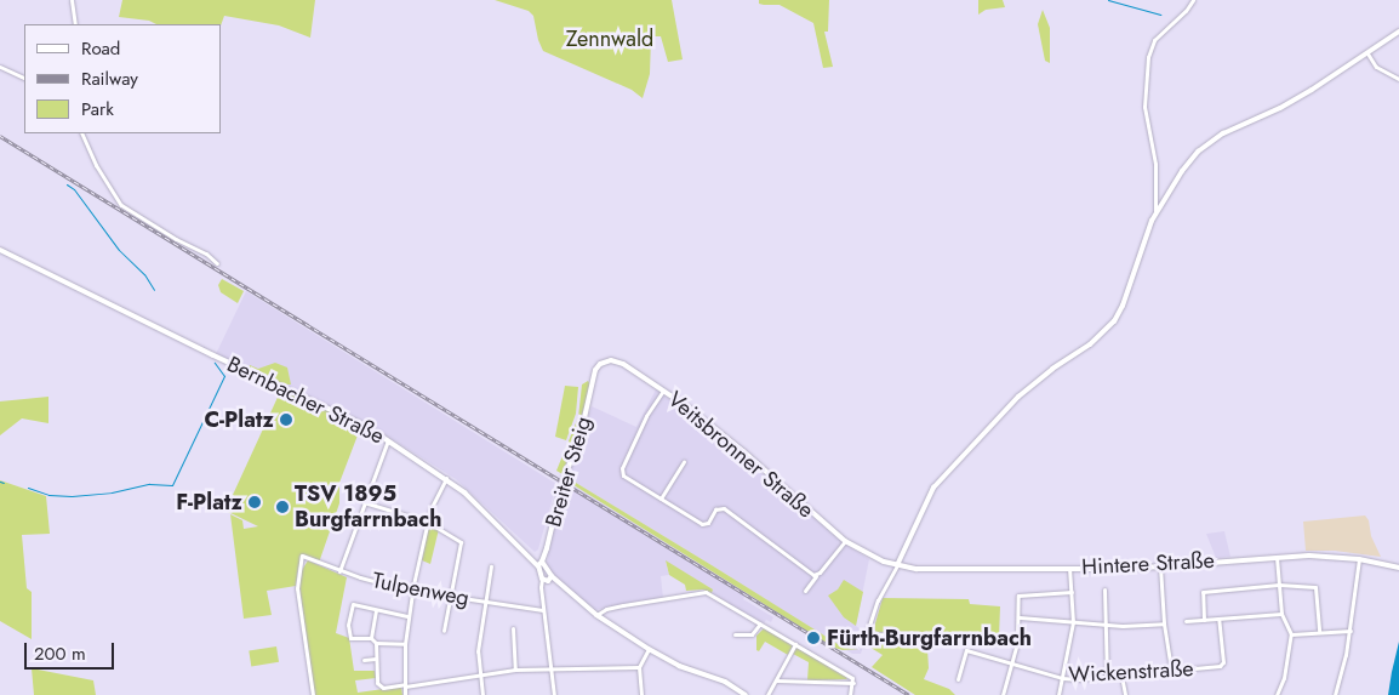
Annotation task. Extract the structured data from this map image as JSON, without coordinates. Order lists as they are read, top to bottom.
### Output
{
  "streets": {
    "street": [
      "Bernbacher Straße",
      "Veitsbronner Straße",
      "Breiter Steig",
      "Hintere Straße",
      "Tulpenweg",
      "Wickenstraße"
    ]
  },
  "crossings": [
    ["Bernbacher Straße", "Breiter Steig"],
    ["Veitsbronner Straße", "Breiter Steig"],
    ["Veitsbronner Straße", "Hintere Straße"]
  ],
  "parks": ["Zennwald"],
  "places": [
    "C-Platz",
    "F-Platz",
    "TSV 1895 Burgfarrnbach",
    "Fürth-Burgfarrnbach"
  ],
  "legend": ["Road", "Railway", "Park"],
  "scale_bar": "200 m"
}
